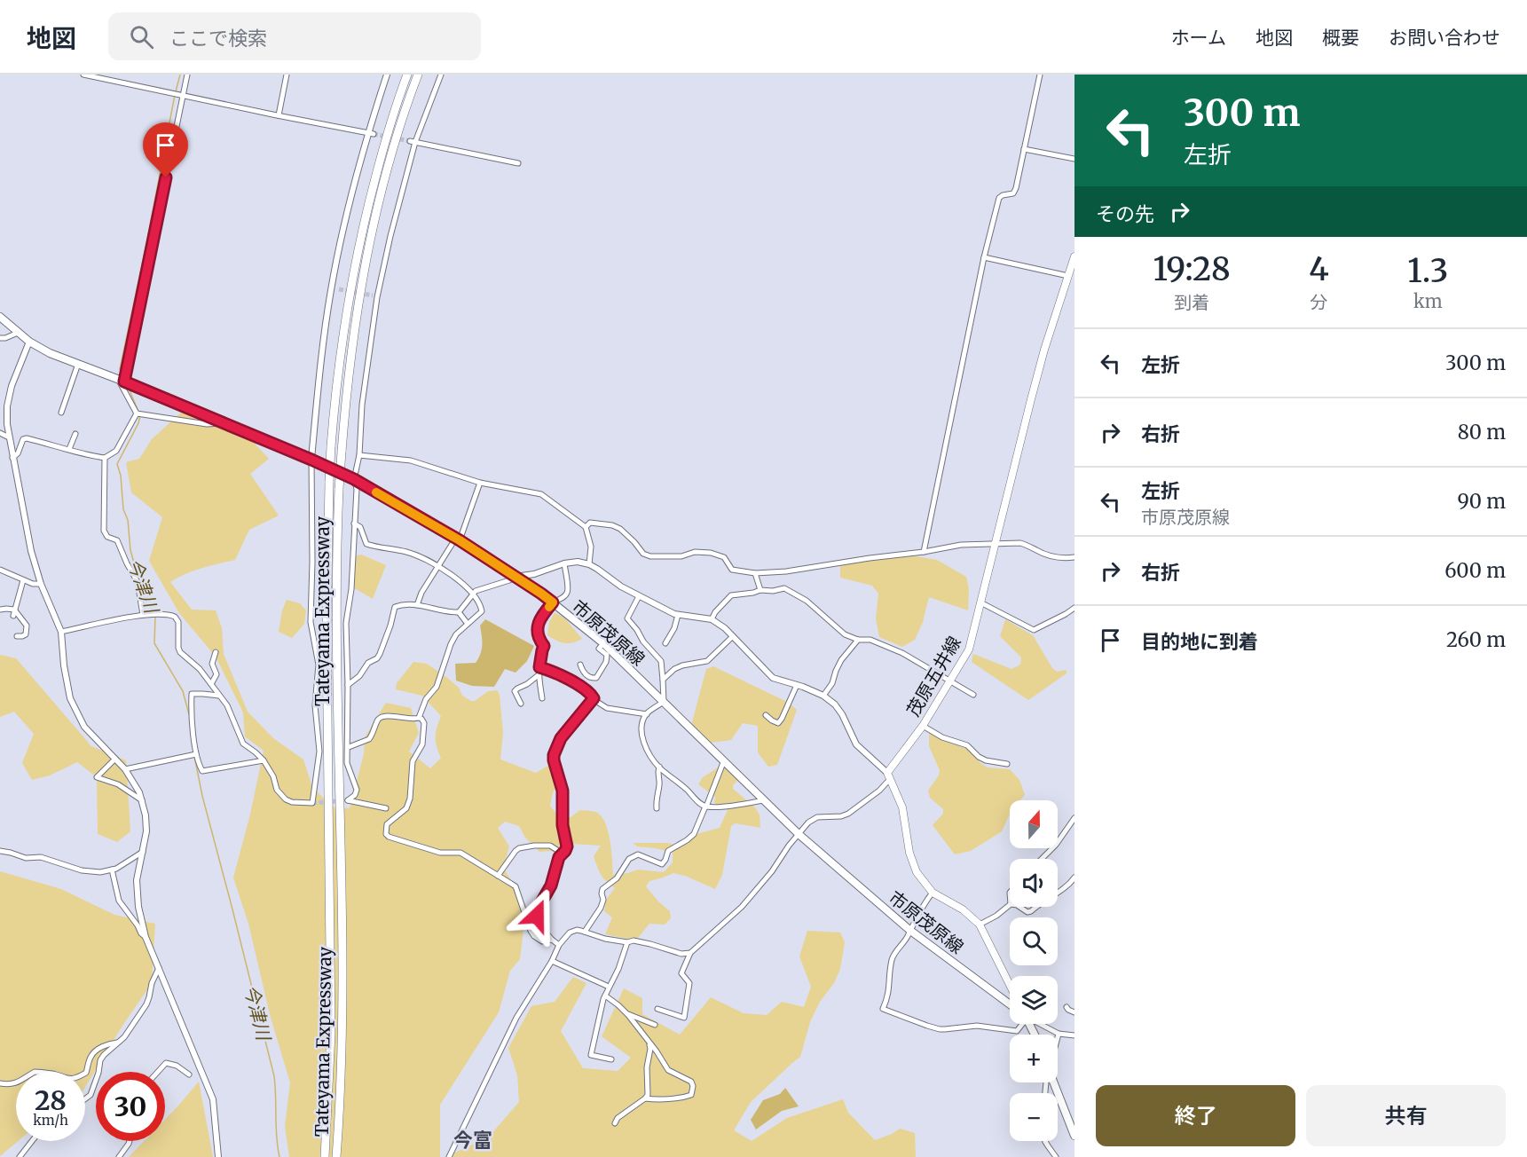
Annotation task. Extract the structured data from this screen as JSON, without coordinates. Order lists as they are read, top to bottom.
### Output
{
  "streets": {
    "highway": ["Tateyama Expressway"],
    "main road": ["市原茂原線", "茂原五井線"]
  },
  "districts": ["今富"],
  "water": ["今津川"],
  "north": "top",
  "page": {
    "header": "地図",
    "search": "ここで検索",
    "nav": [
      "ホーム",
      "地図",
      "概要",
      "お問い合わせ"
    ],
    "turn": ["300 m", "左折"],
    "then": "その先",
    "eta": [
      "19:28",
      "到着",
      "4",
      "分",
      "1.3",
      "km"
    ],
    "list": [
      {
        "name": "左折",
        "value": "300 m"
      },
      {
        "name": "右折",
        "value": "80 m"
      },
      {
        "name": "左折",
        "note": "市原茂原線",
        "value": "90 m"
      },
      {
        "name": "右折",
        "value": "600 m"
      },
      {
        "name": "目的地に到着",
        "value": "260 m"
      }
    ],
    "map_buttons": ["+", "−"],
    "speed": "28 km/h",
    "limit": "30",
    "buttons": ["終了", "共有"]
  }
}
